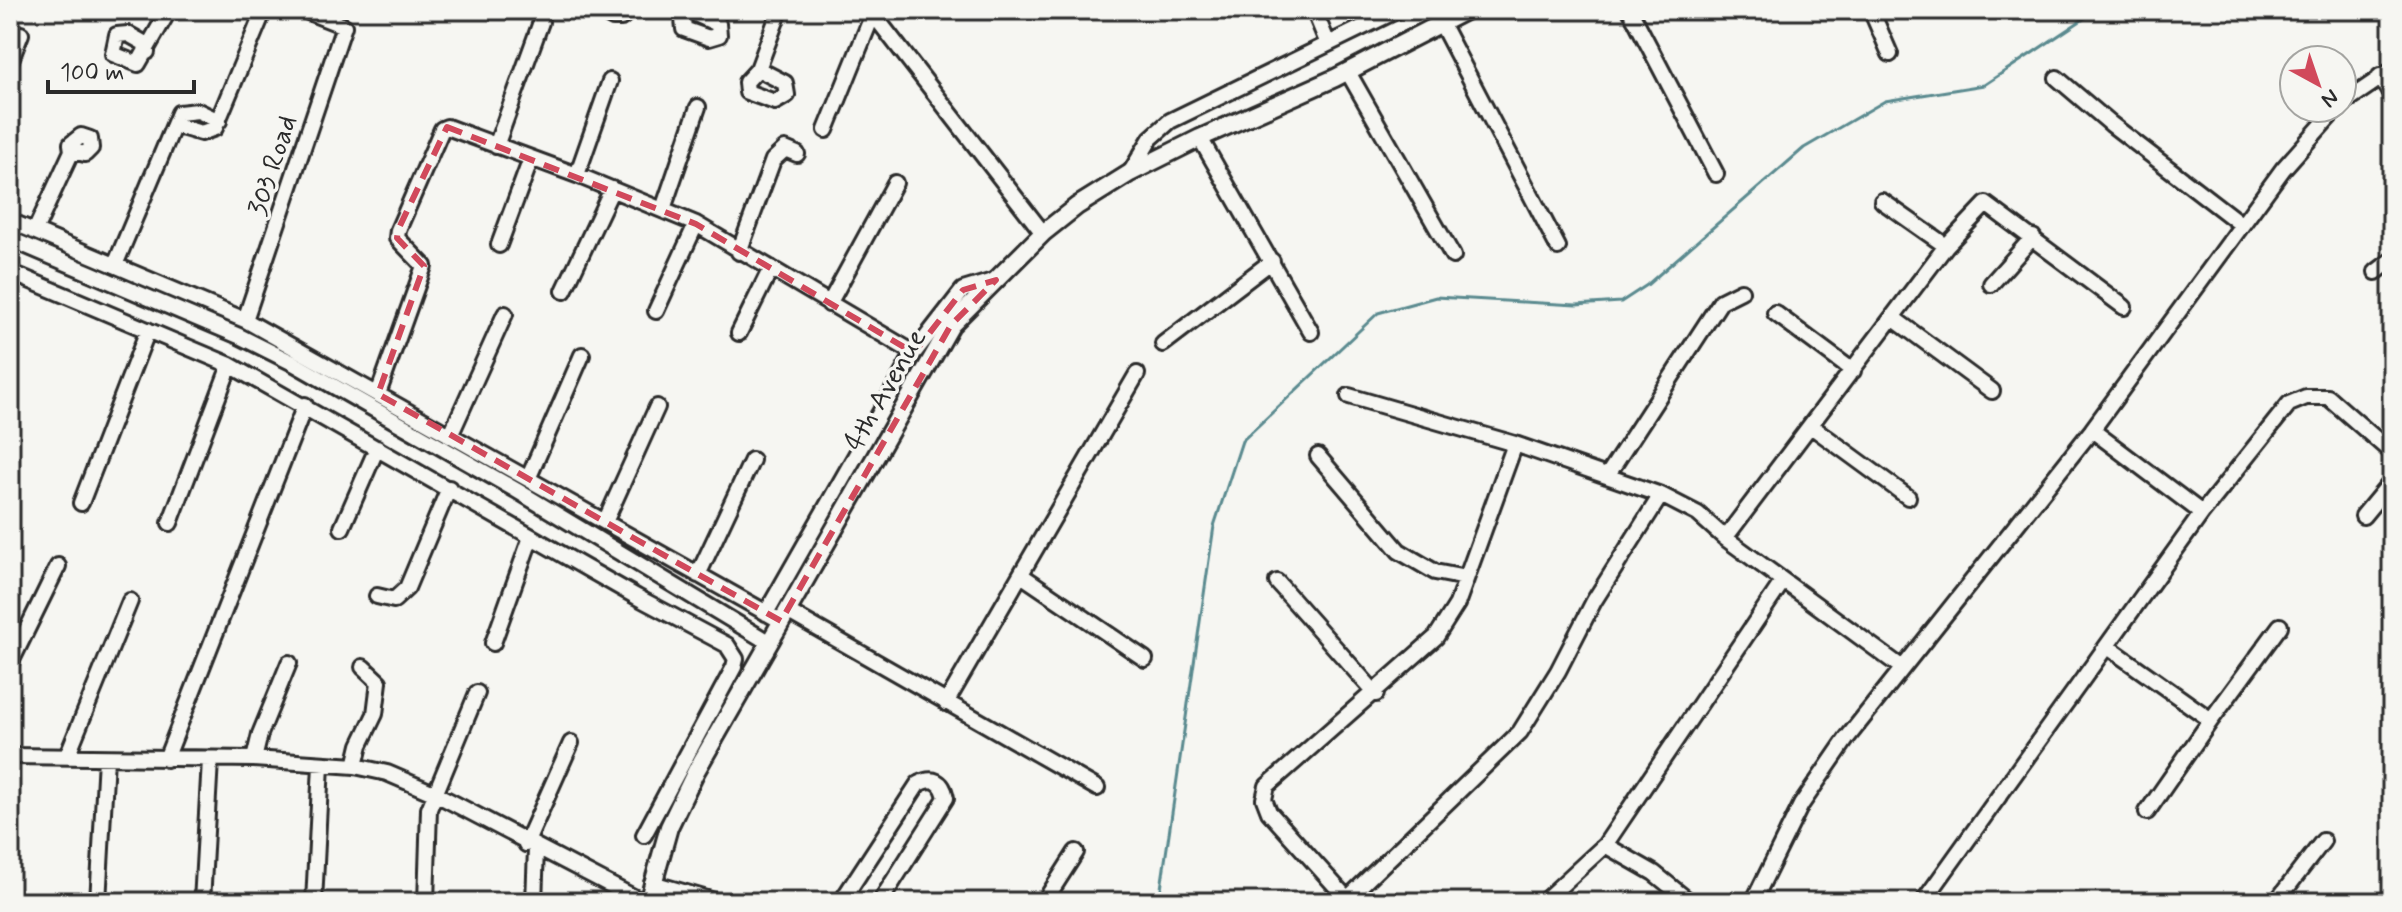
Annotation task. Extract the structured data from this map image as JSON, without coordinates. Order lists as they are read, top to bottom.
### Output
{
  "streets": {
    "main road": ["4th Avenue"],
    "street": ["303 Road"]
  },
  "scale_bar": "100 m",
  "north": "bottom right"
}
